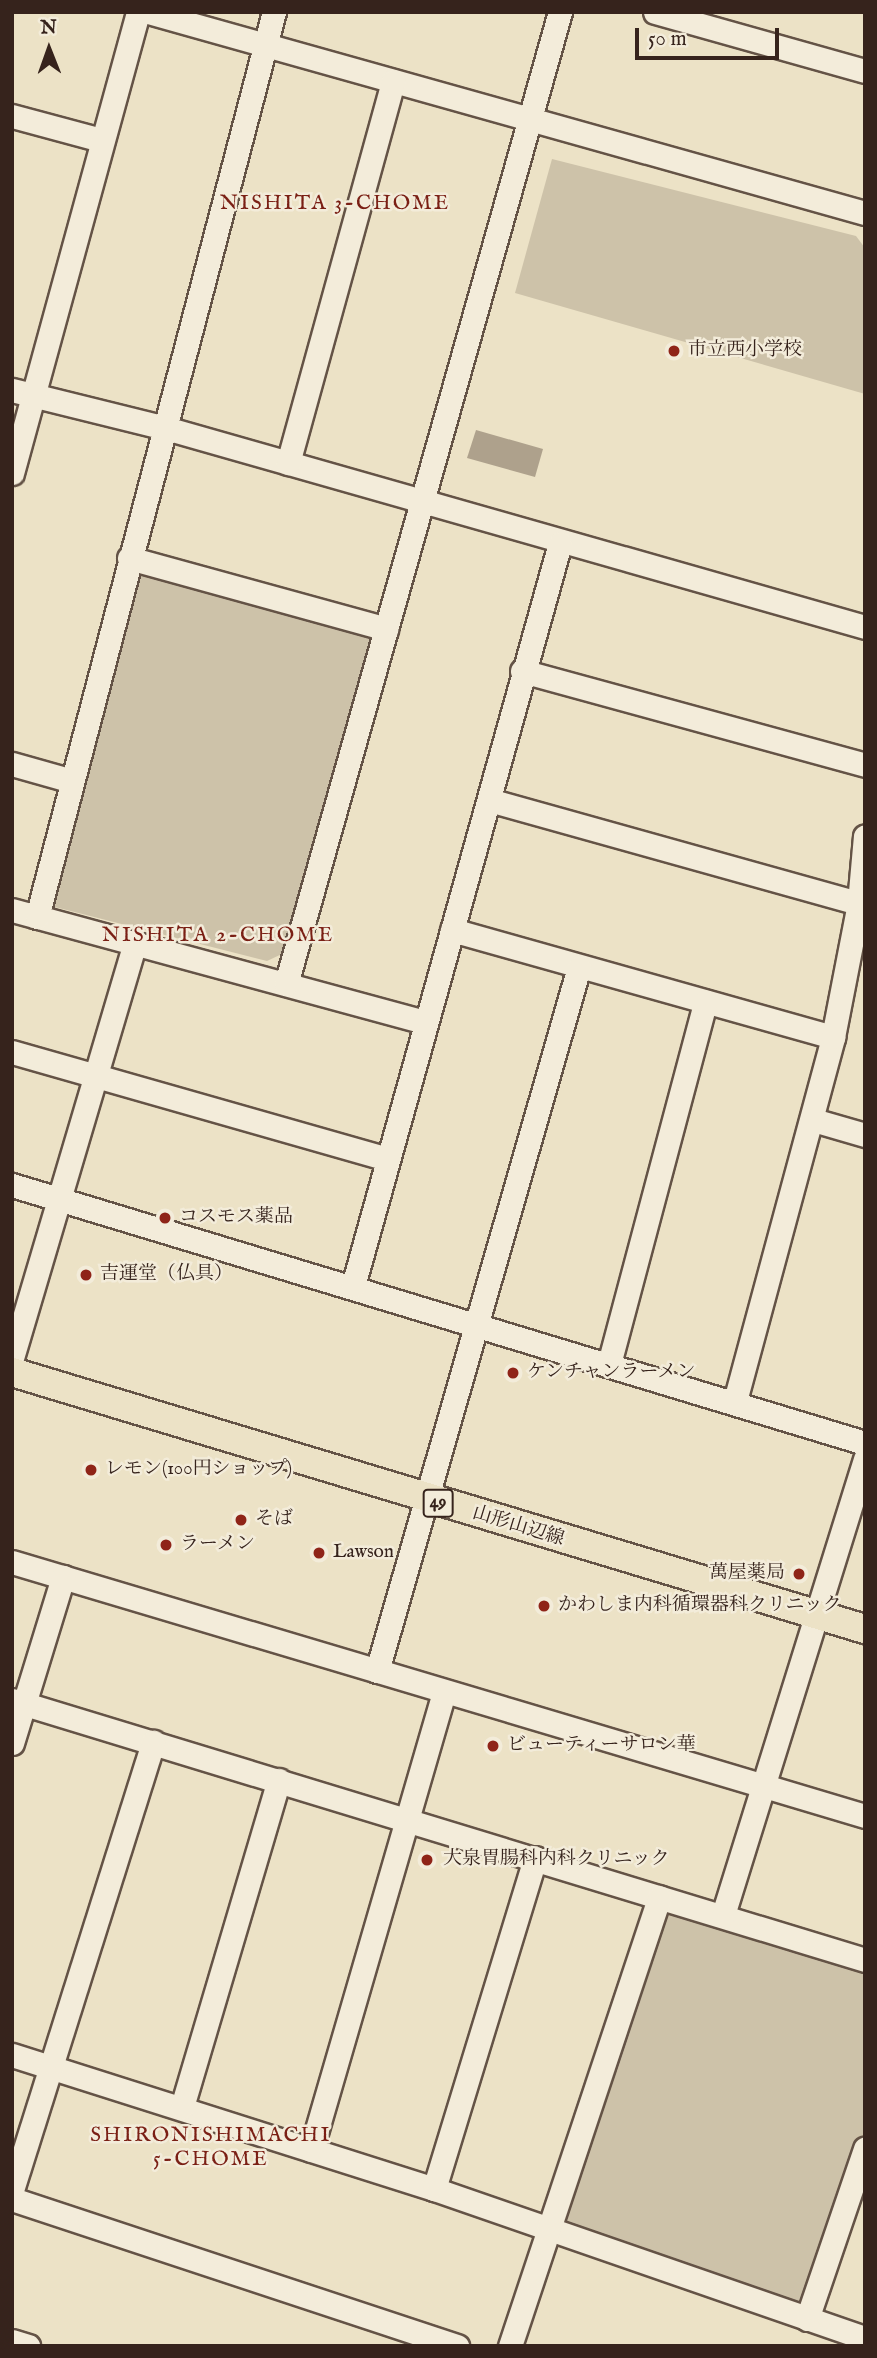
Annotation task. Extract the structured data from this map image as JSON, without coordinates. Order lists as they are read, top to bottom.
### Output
{
  "streets": {
    "main road": ["49", "山形山辺線"]
  },
  "districts": ["NISHITA 3-CHOME", "NISHITA 2-CHOME", "SHIRONISHIMACHI 5-CHOME"],
  "places": [
    "市立西小学校",
    "コスモス薬品",
    "吉運堂（仏具）",
    "ケンチャンラーメン",
    "レモン(100円ショップ)",
    "そば",
    "ラーメン",
    "Lawson",
    "萬屋薬局",
    "かわしま内科循環器科クリニック",
    "ビューティーサロン華",
    "大泉胃腸科内科クリニック"
  ],
  "scale_bar": "50 m",
  "north": "top"
}
